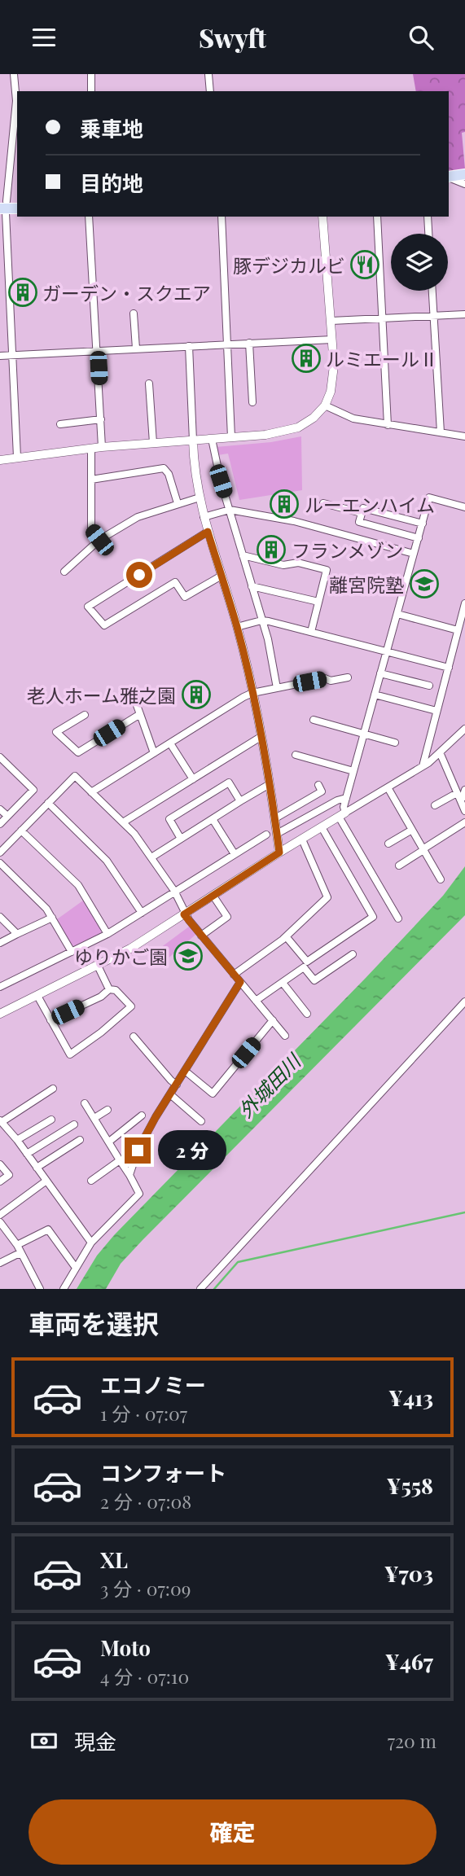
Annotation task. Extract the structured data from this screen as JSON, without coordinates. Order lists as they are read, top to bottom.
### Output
{
  "water": ["外城田川"],
  "places": {
    "restaurant": ["豚デジカルビ"],
    "building": [
      "ガーデン・スクエア",
      "ルミエールⅡ",
      "ルーエンハイム",
      "フランメゾン",
      "老人ホーム雅之園"
    ],
    "school or university": ["離宮院塾", "ゆりかご園"]
  },
  "page": {
    "header": "Swyft",
    "banner": ["乗車地", "目的地"],
    "bubble": "2 分",
    "heading": "車両を選択",
    "list": [
      {
        "name": "エコノミー",
        "note": "1 分 · 07:07",
        "value": "¥413"
      },
      {
        "name": "コンフォート",
        "note": "2 分 · 07:08",
        "value": "¥558"
      },
      {
        "name": "XL",
        "note": "3 分 · 07:09",
        "value": "¥703"
      },
      {
        "name": "Moto",
        "note": "4 分 · 07:10",
        "value": "¥467"
      }
    ],
    "pay": ["現金", "720 m"],
    "buttons": "確定"
  }
}
